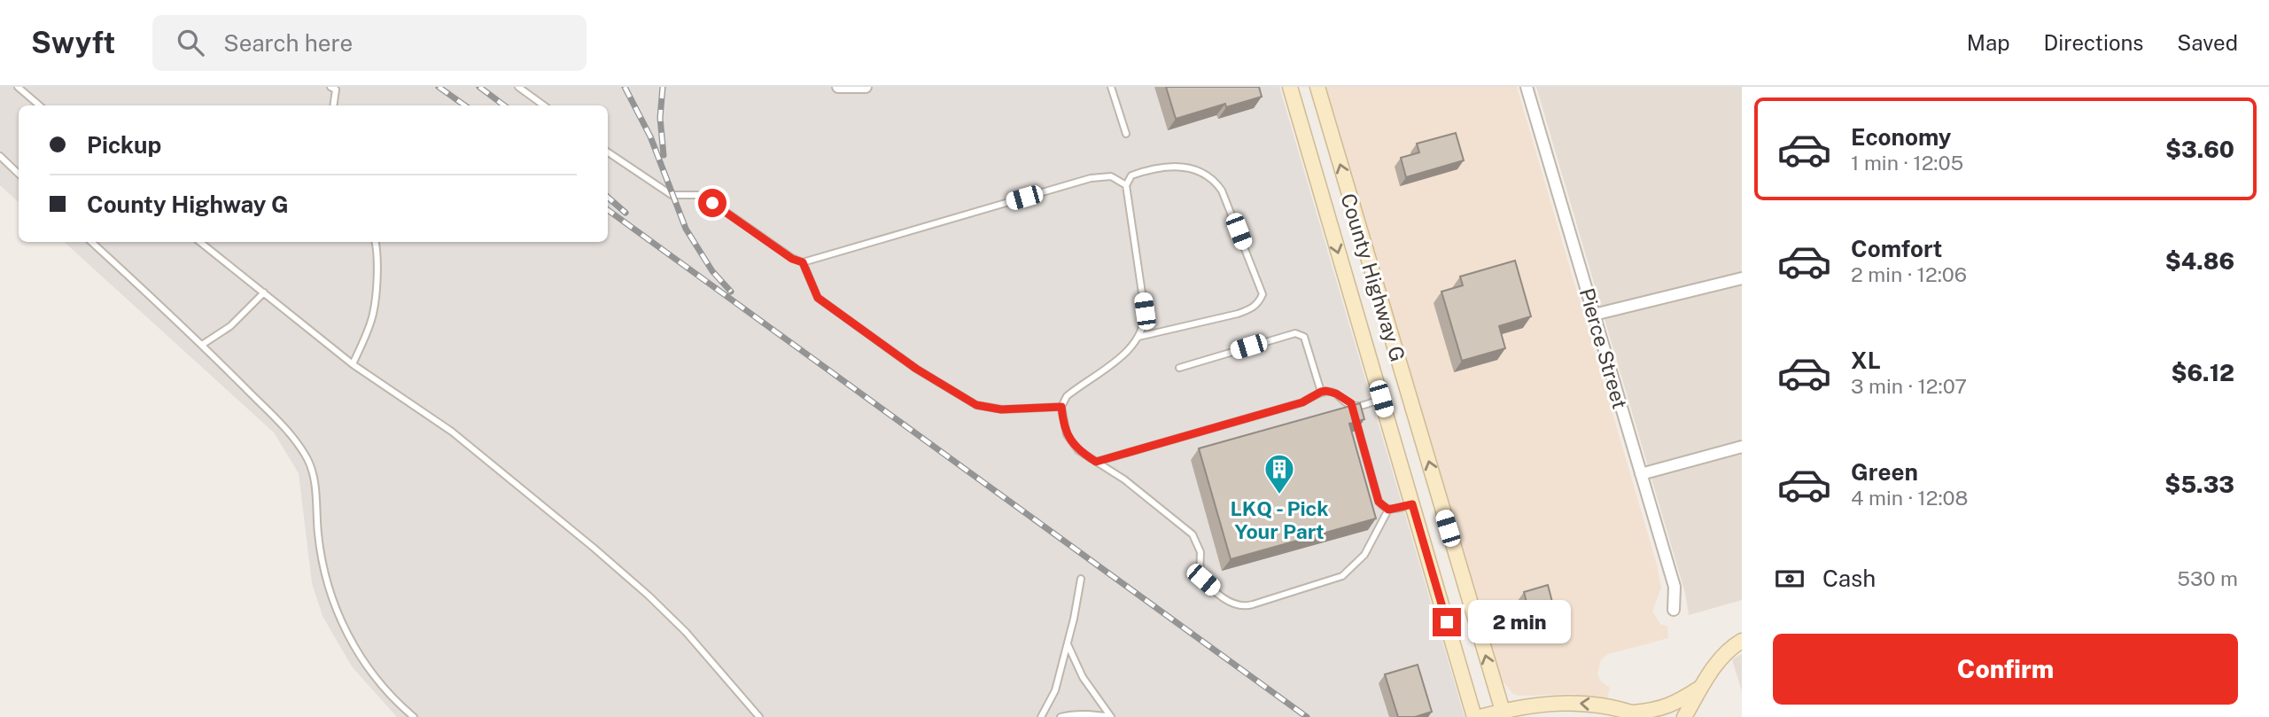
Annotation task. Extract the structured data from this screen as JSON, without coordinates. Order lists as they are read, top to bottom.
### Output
{
  "streets": {
    "main road": ["County Highway G"],
    "street": ["Pierce Street"]
  },
  "places": {
    "building": ["LKQ - Pick Your Part"]
  },
  "page": {
    "header": "Swyft",
    "search": "Search here",
    "nav": ["Map", "Directions", "Saved"],
    "list": [
      {
        "name": "Economy",
        "note": "1 min · 12:05",
        "value": "$3.60"
      },
      {
        "name": "Comfort",
        "note": "2 min · 12:06",
        "value": "$4.86"
      },
      {
        "name": "XL",
        "note": "3 min · 12:07",
        "value": "$6.12"
      },
      {
        "name": "Green",
        "note": "4 min · 12:08",
        "value": "$5.33"
      }
    ],
    "banner": ["Pickup", "County Highway G"],
    "pay": ["Cash", "530 m"],
    "bubble": "2 min",
    "buttons": "Confirm"
  }
}
